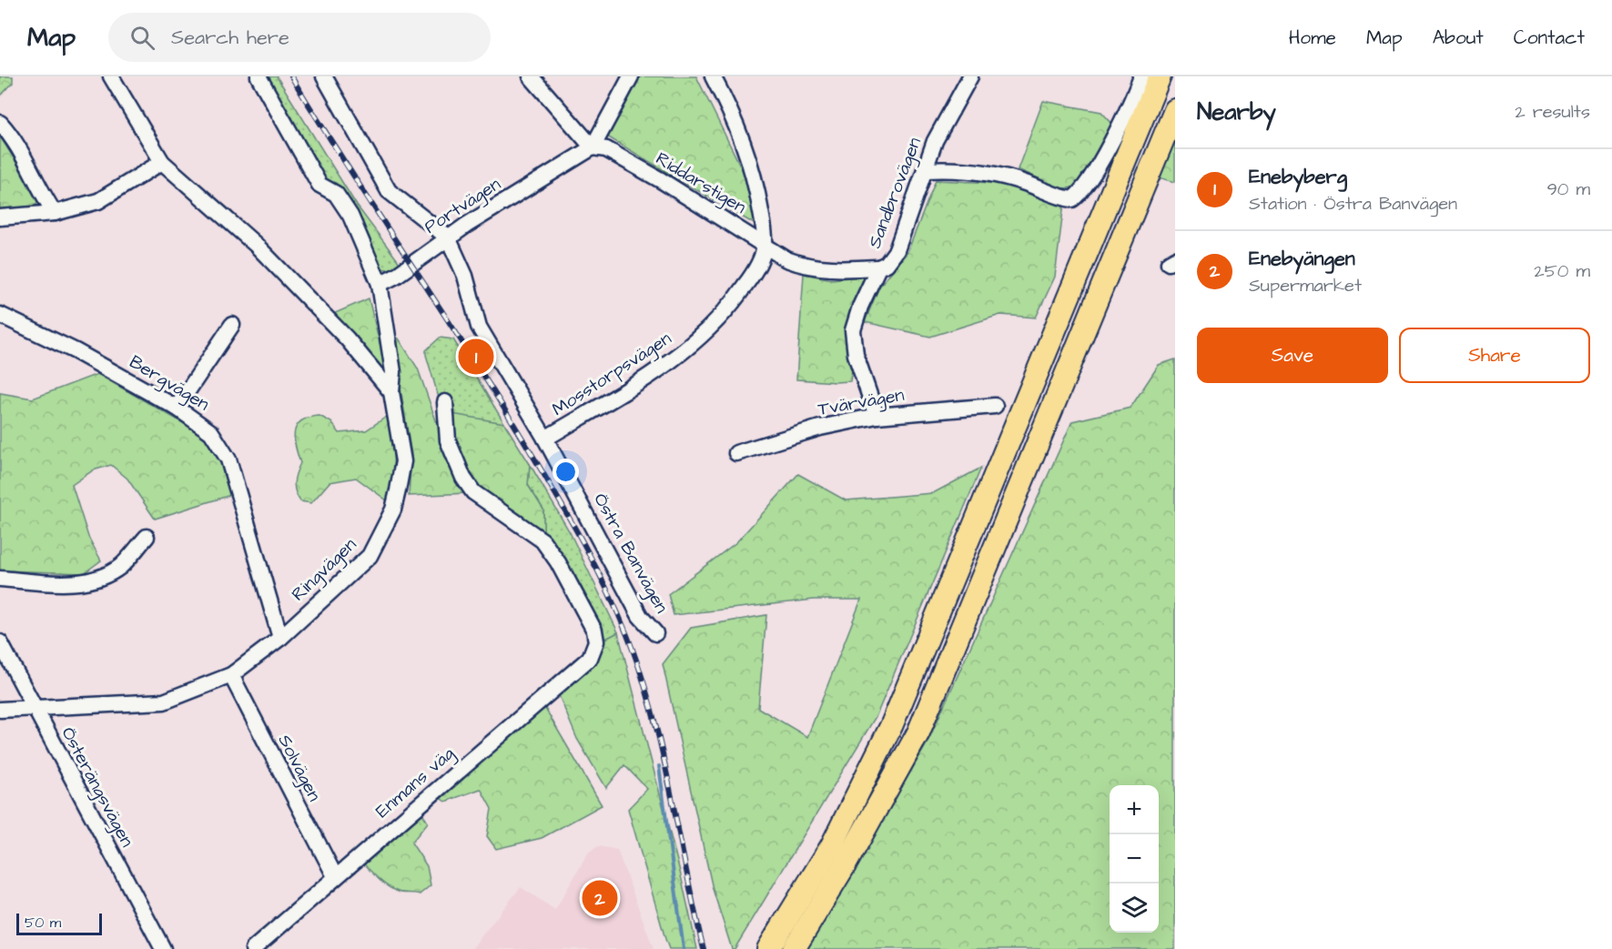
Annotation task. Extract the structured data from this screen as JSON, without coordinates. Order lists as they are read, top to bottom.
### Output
{
  "streets": {
    "street": [
      "Riddarstigen",
      "Sandbrovägen",
      "Portvägen",
      "Mosstorpsvägen",
      "Bergvägen",
      "Tvärvägen",
      "Östra Banvägen",
      "Ringvägen",
      "Solvägen",
      "Enmans väg",
      "Österängsvägen"
    ]
  },
  "crossings": [
    ["Riddarstigen", "Sandbrovägen"],
    ["Riddarstigen", "Portvägen"],
    ["Riddarstigen", "Mosstorpsvägen"],
    ["Sandbrovägen", "Tvärvägen"],
    ["Portvägen", "Östra Banvägen"],
    ["Mosstorpsvägen", "Östra Banvägen"],
    ["Bergvägen", "Ringvägen"],
    ["Ringvägen", "Solvägen"],
    ["Ringvägen", "Österängsvägen"],
    ["Solvägen", "Enmans väg"]
  ],
  "scale_bar": "50 m",
  "page": {
    "header": "Map",
    "search": "Search here",
    "nav": [
      "Home",
      "Map",
      "About",
      "Contact"
    ],
    "heading": ["Nearby", "2 results"],
    "list": [
      {
        "mark": "1",
        "name": "Enebyberg",
        "note": "Station · Östra Banvägen",
        "value": "90 m"
      },
      {
        "mark": "2",
        "name": "Enebyängen",
        "note": "Supermarket",
        "value": "250 m"
      }
    ],
    "buttons": ["Save", "Share"],
    "pins": ["1", "2"],
    "map_buttons": ["+", "−"],
    "scale": "50 m"
  }
}
